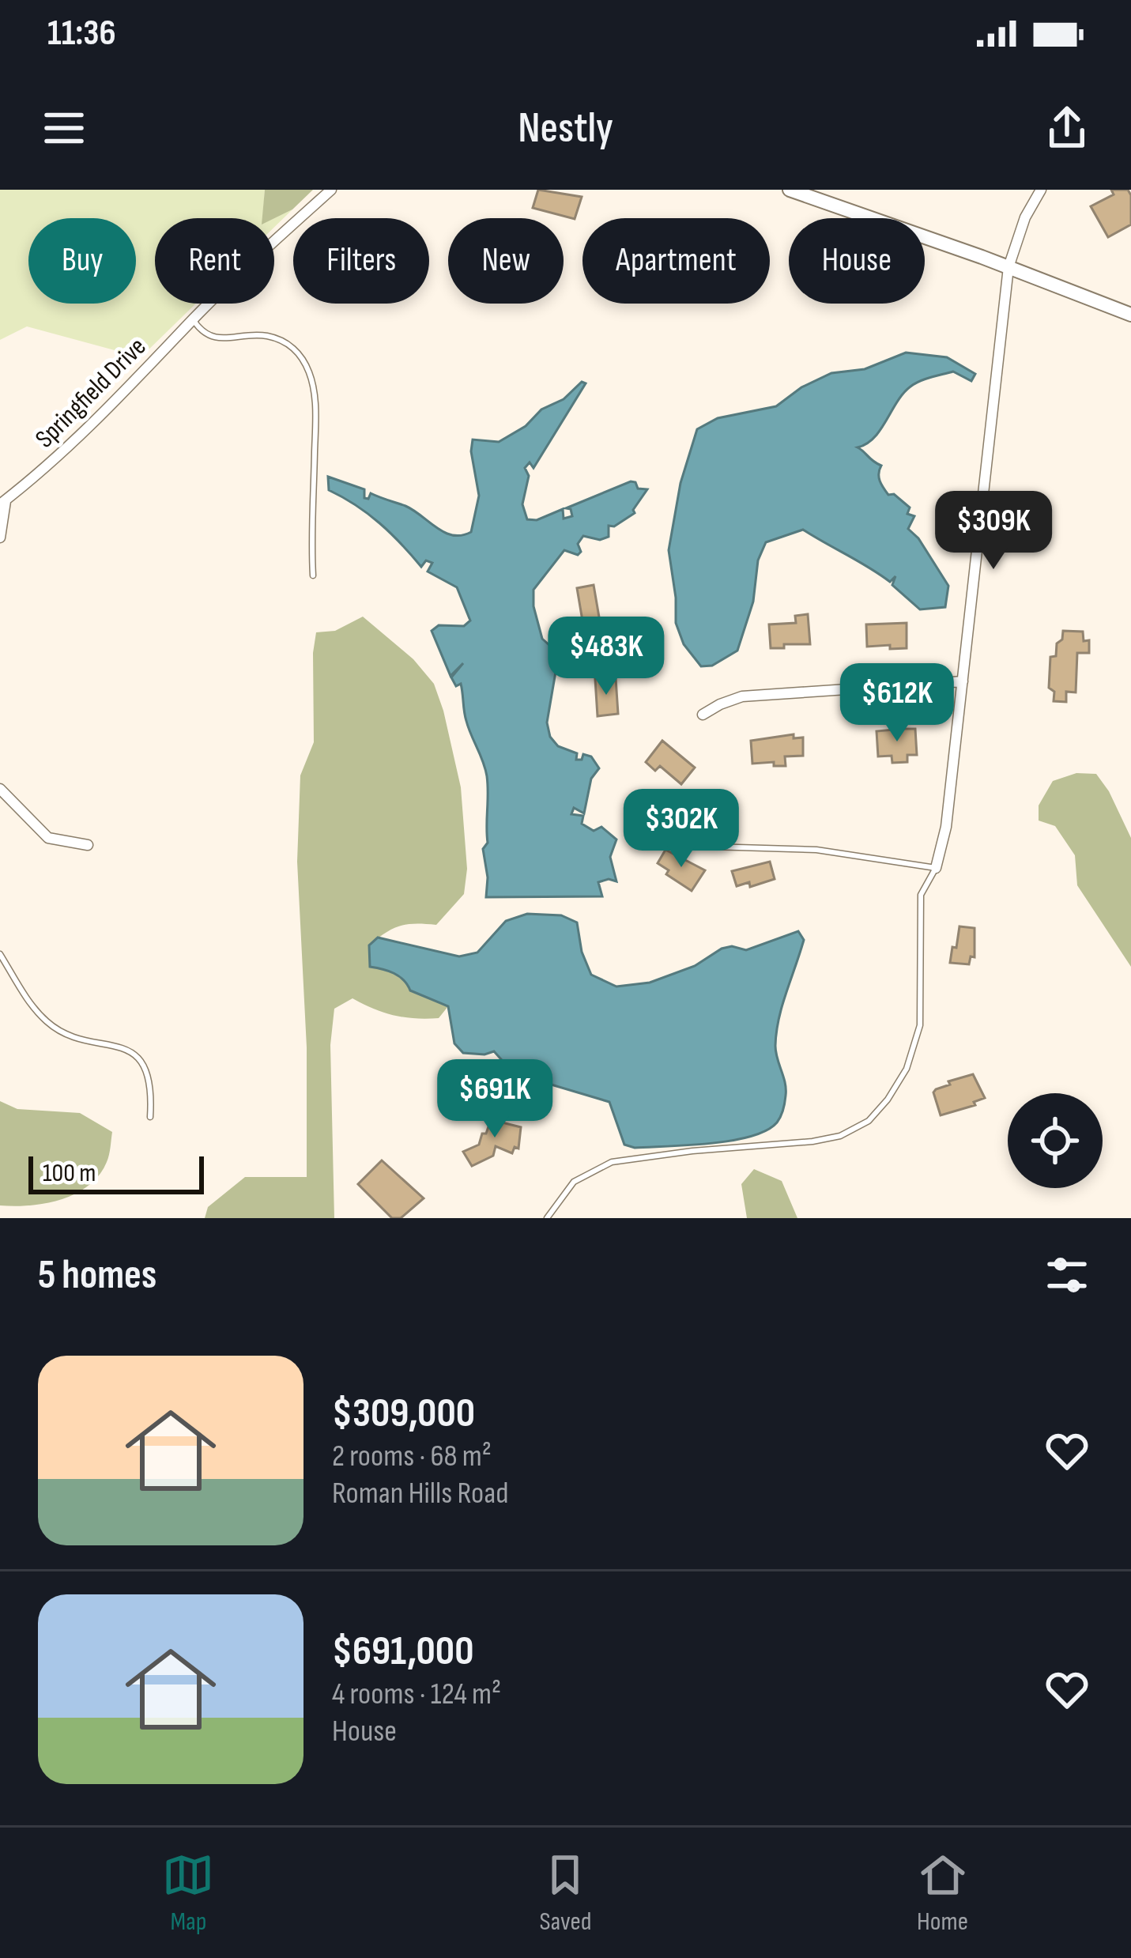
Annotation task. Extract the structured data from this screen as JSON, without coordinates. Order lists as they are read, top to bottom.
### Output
{
  "streets": {
    "street": ["Springfield Drive"]
  },
  "scale_bar": "100 m",
  "page": {
    "status": "11:36",
    "header": "Nestly",
    "chip": [
      "Buy",
      "Rent",
      "Filters",
      "New",
      "Apartment",
      "House"
    ],
    "price": [
      "$309K",
      "$483K",
      "$612K",
      "$302K",
      "$691K"
    ],
    "scale": "100 m",
    "heading": "5 homes",
    "list": [
      {
        "name": "$309,000",
        "note": "2 rooms · 68 m² · Roman Hills Road"
      },
      {
        "name": "$691,000",
        "note": "4 rooms · 124 m² · House"
      }
    ],
    "tabs": ["Map", "Saved", "Home"]
  }
}
